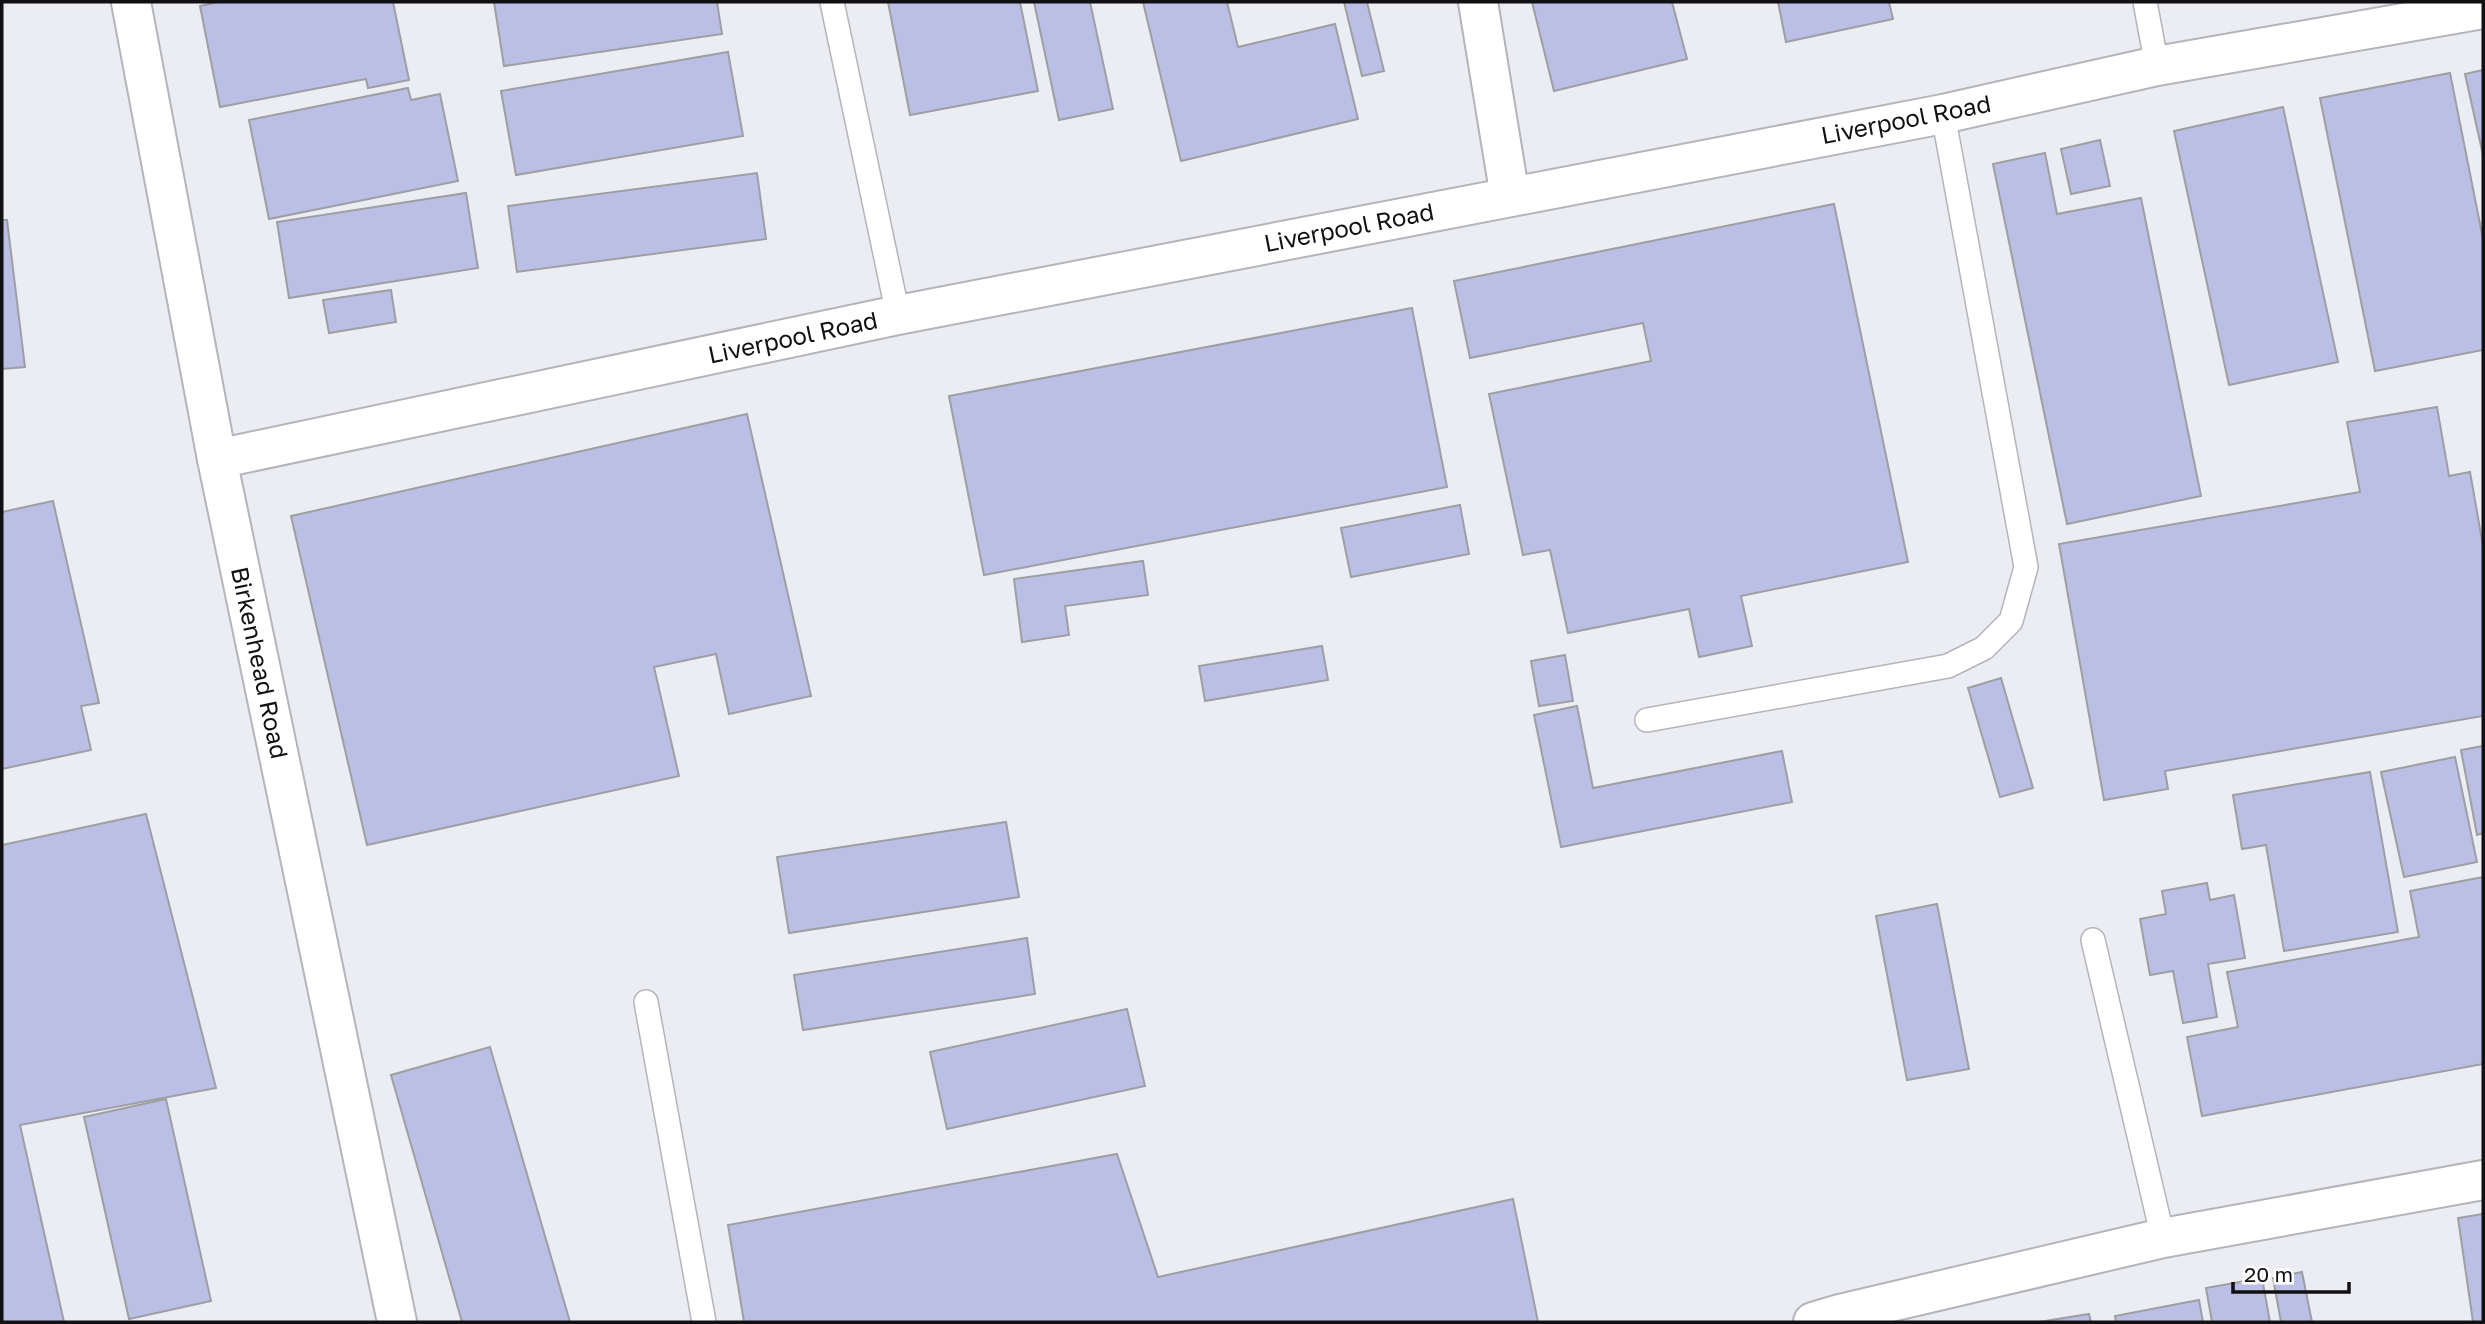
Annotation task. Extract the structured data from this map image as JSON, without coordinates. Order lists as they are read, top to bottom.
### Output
{
  "streets": {
    "street": ["Liverpool Road", "Birkenhead Road"]
  },
  "crossings": [
    ["Liverpool Road", "Birkenhead Road"]
  ],
  "scale_bar": "20 m"
}
